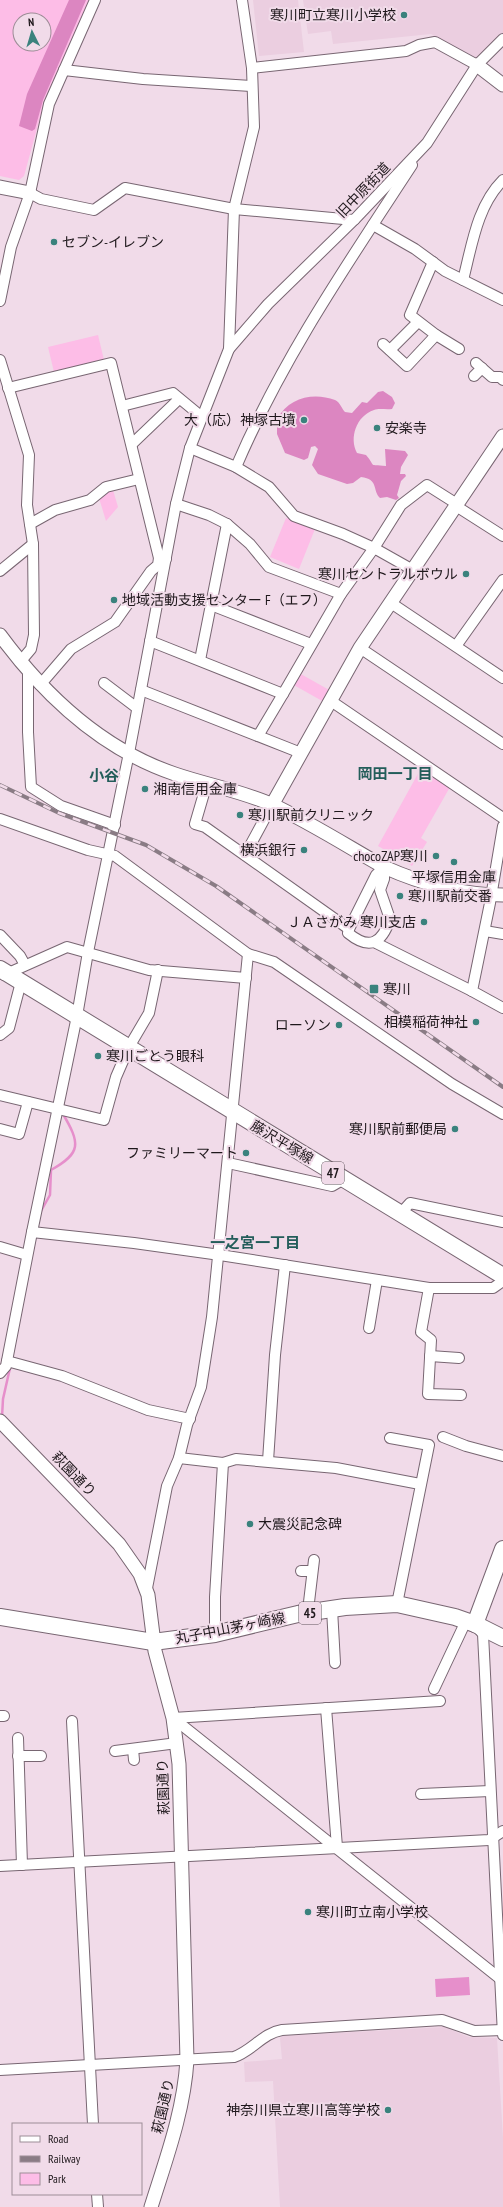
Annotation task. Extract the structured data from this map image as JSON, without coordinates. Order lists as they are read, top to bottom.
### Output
{
  "streets": {
    "main road": [
      "藤沢平塚線",
      "47",
      "45",
      "丸子中山茅ヶ崎線"
    ],
    "street": ["旧中原街道", "萩園通り"]
  },
  "crossings": [
    ["藤沢平塚線", "47"],
    ["萩園通り", "丸子中山茅ヶ崎線"]
  ],
  "districts": ["岡田一丁目", "小谷", "一之宮一丁目"],
  "places": {
    "other": [
      "寒川町立寒川小学校",
      "セブン-イレブン",
      "大（応）神塚古墳",
      "安楽寺",
      "寒川セントラルボウル",
      "地域活動支援センター F（エフ）",
      "湘南信用金庫",
      "寒川駅前クリニック",
      "横浜銀行",
      "chocoZAP寒川",
      "平塚信用金庫",
      "寒川駅前交番",
      "ＪＡさがみ 寒川支店",
      "相模稲荷神社",
      "ローソン",
      "寒川ごとう眼科",
      "寒川駅前郵便局",
      "ファミリーマート",
      "大震災記念碑",
      "寒川町立南小学校",
      "神奈川県立寒川高等学校"
    ],
    "transit": ["寒川"]
  },
  "legend": ["Road", "Railway", "Park"],
  "north": "top"
}
